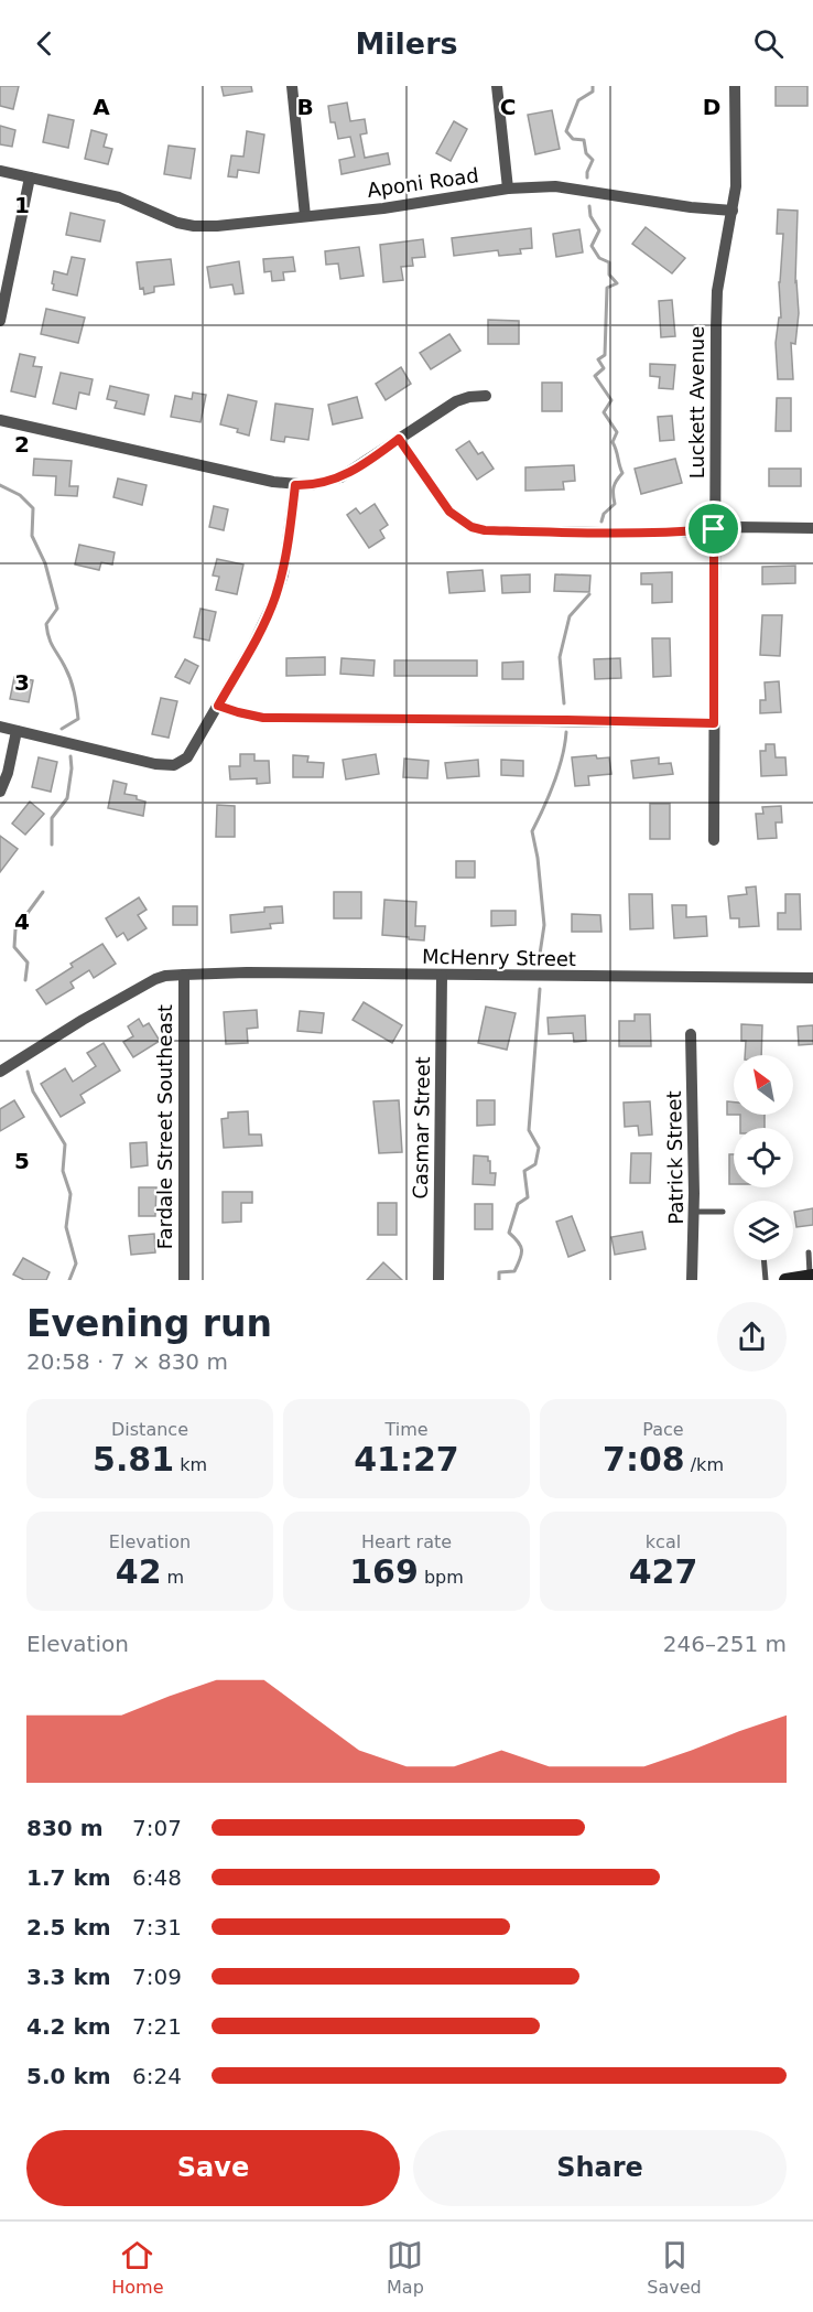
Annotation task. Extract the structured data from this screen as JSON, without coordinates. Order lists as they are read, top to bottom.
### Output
{
  "streets": {
    "street": [
      "Aponi Road",
      "Luckett Avenue",
      "McHenry Street",
      "Fardale Street Southeast",
      "Casmar Street",
      "Patrick Street"
    ]
  },
  "crossings": [
    ["Aponi Road", "Luckett Avenue"],
    ["McHenry Street", "Fardale Street Southeast"],
    ["McHenry Street", "Casmar Street"]
  ],
  "north": "top left",
  "page": {
    "header": "Milers",
    "heading": ["Evening run", "20:58 · 7 × 830 m"],
    "stats": [
      ["Distance", "5.81 km"],
      ["Time", "41:27"],
      ["Pace", "7:08 /km"],
      ["Elevation", "42 m"],
      ["Heart rate", "169 bpm"],
      ["kcal", "427"]
    ],
    "chart": ["Elevation", "246–251 m"],
    "list": [
      {
        "name": "830 m",
        "note": "7:07"
      },
      {
        "name": "1.7 km",
        "note": "6:48"
      },
      {
        "name": "2.5 km",
        "note": "7:31"
      },
      {
        "name": "3.3 km",
        "note": "7:09"
      },
      {
        "name": "4.2 km",
        "note": "7:21"
      },
      {
        "name": "5.0 km",
        "note": "6:24"
      }
    ],
    "buttons": ["Save", "Share"],
    "tabs": ["Home", "Map", "Saved"]
  },
  "grid": {
    "columns": [
      "A",
      "B",
      "C",
      "D"
    ],
    "rows": [
      "1",
      "2",
      "3",
      "4",
      "5"
    ]
  }
}
